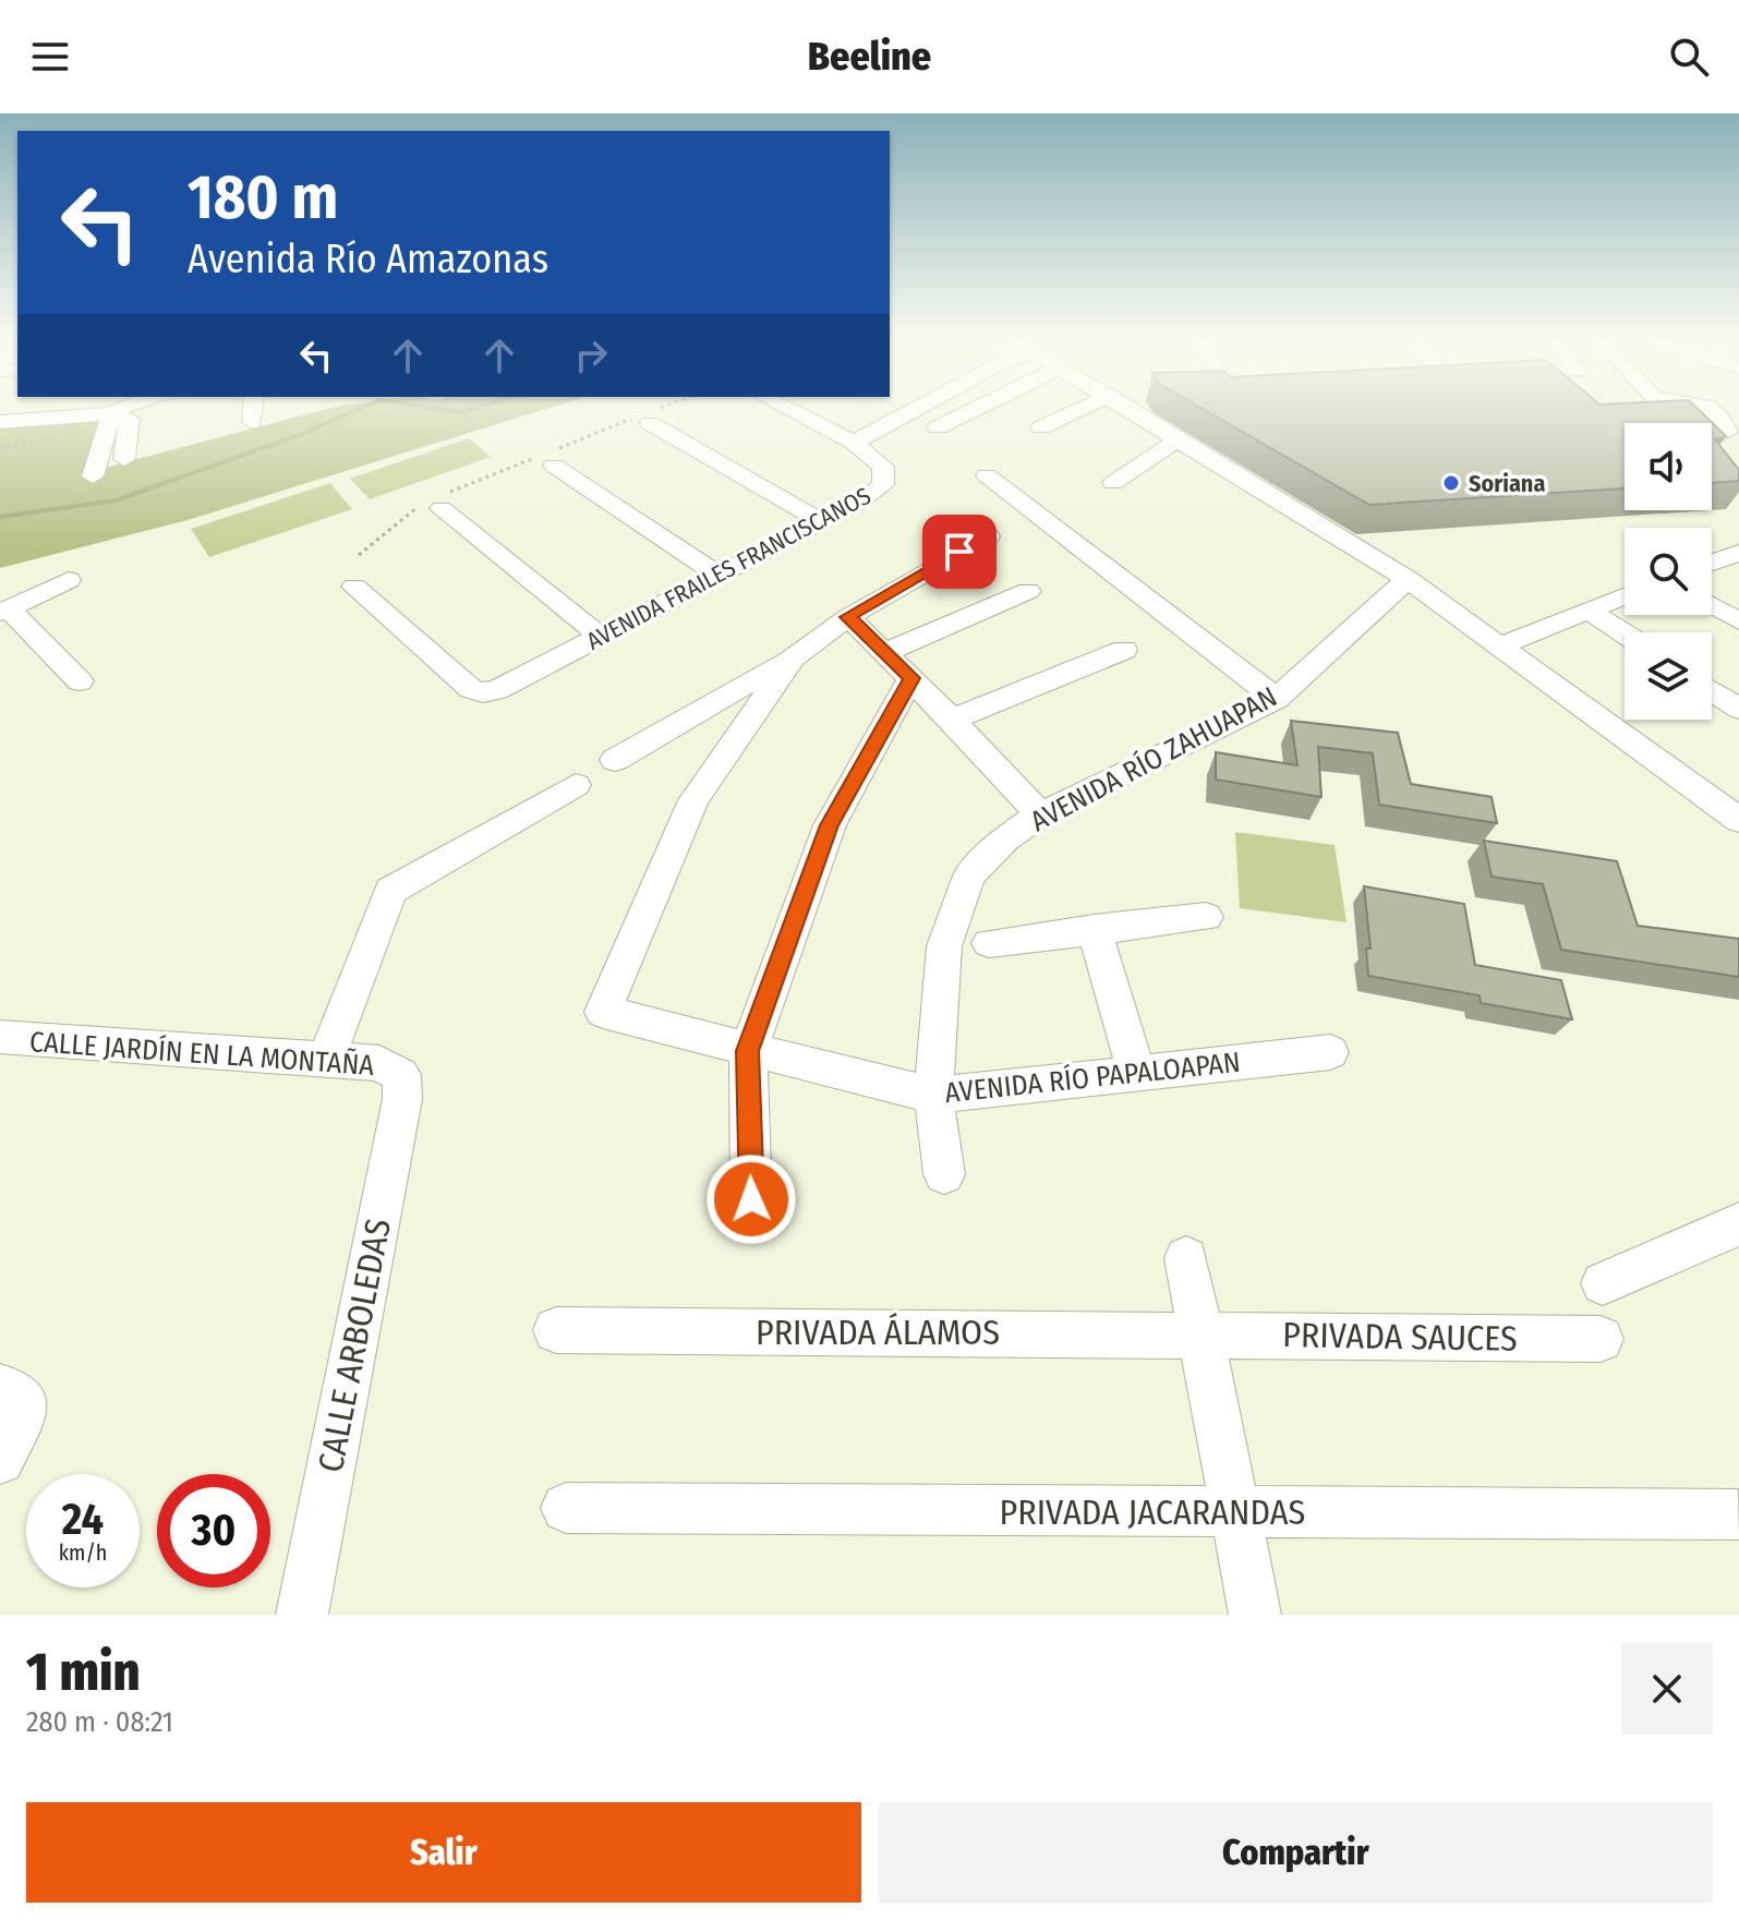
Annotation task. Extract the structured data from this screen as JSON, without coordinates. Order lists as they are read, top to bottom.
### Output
{
  "streets": {
    "street": [
      "AVENIDA FRAILES FRANCISCANOS",
      "AVENIDA RÍO ZAHUAPAN",
      "CALLE JARDÍN EN LA MONTAÑA",
      "AVENIDA RÍO PAPALOAPAN",
      "PRIVADA ÁLAMOS",
      "PRIVADA SAUCES",
      "CALLE ARBOLEDAS",
      "PRIVADA JACARANDAS"
    ]
  },
  "crossings": [
    ["AVENIDA RÍO ZAHUAPAN", "AVENIDA RÍO PAPALOAPAN"],
    ["CALLE JARDÍN EN LA MONTAÑA", "CALLE ARBOLEDAS"],
    ["PRIVADA ÁLAMOS", "PRIVADA SAUCES"]
  ],
  "places": ["Soriana"],
  "page": {
    "header": "Beeline",
    "turn": ["180 m", "Avenida Río Amazonas"],
    "speed": "24 km/h",
    "limit": "30",
    "heading": ["1 min", "280 m · 08:21"],
    "buttons": ["Salir", "Compartir"]
  }
}
